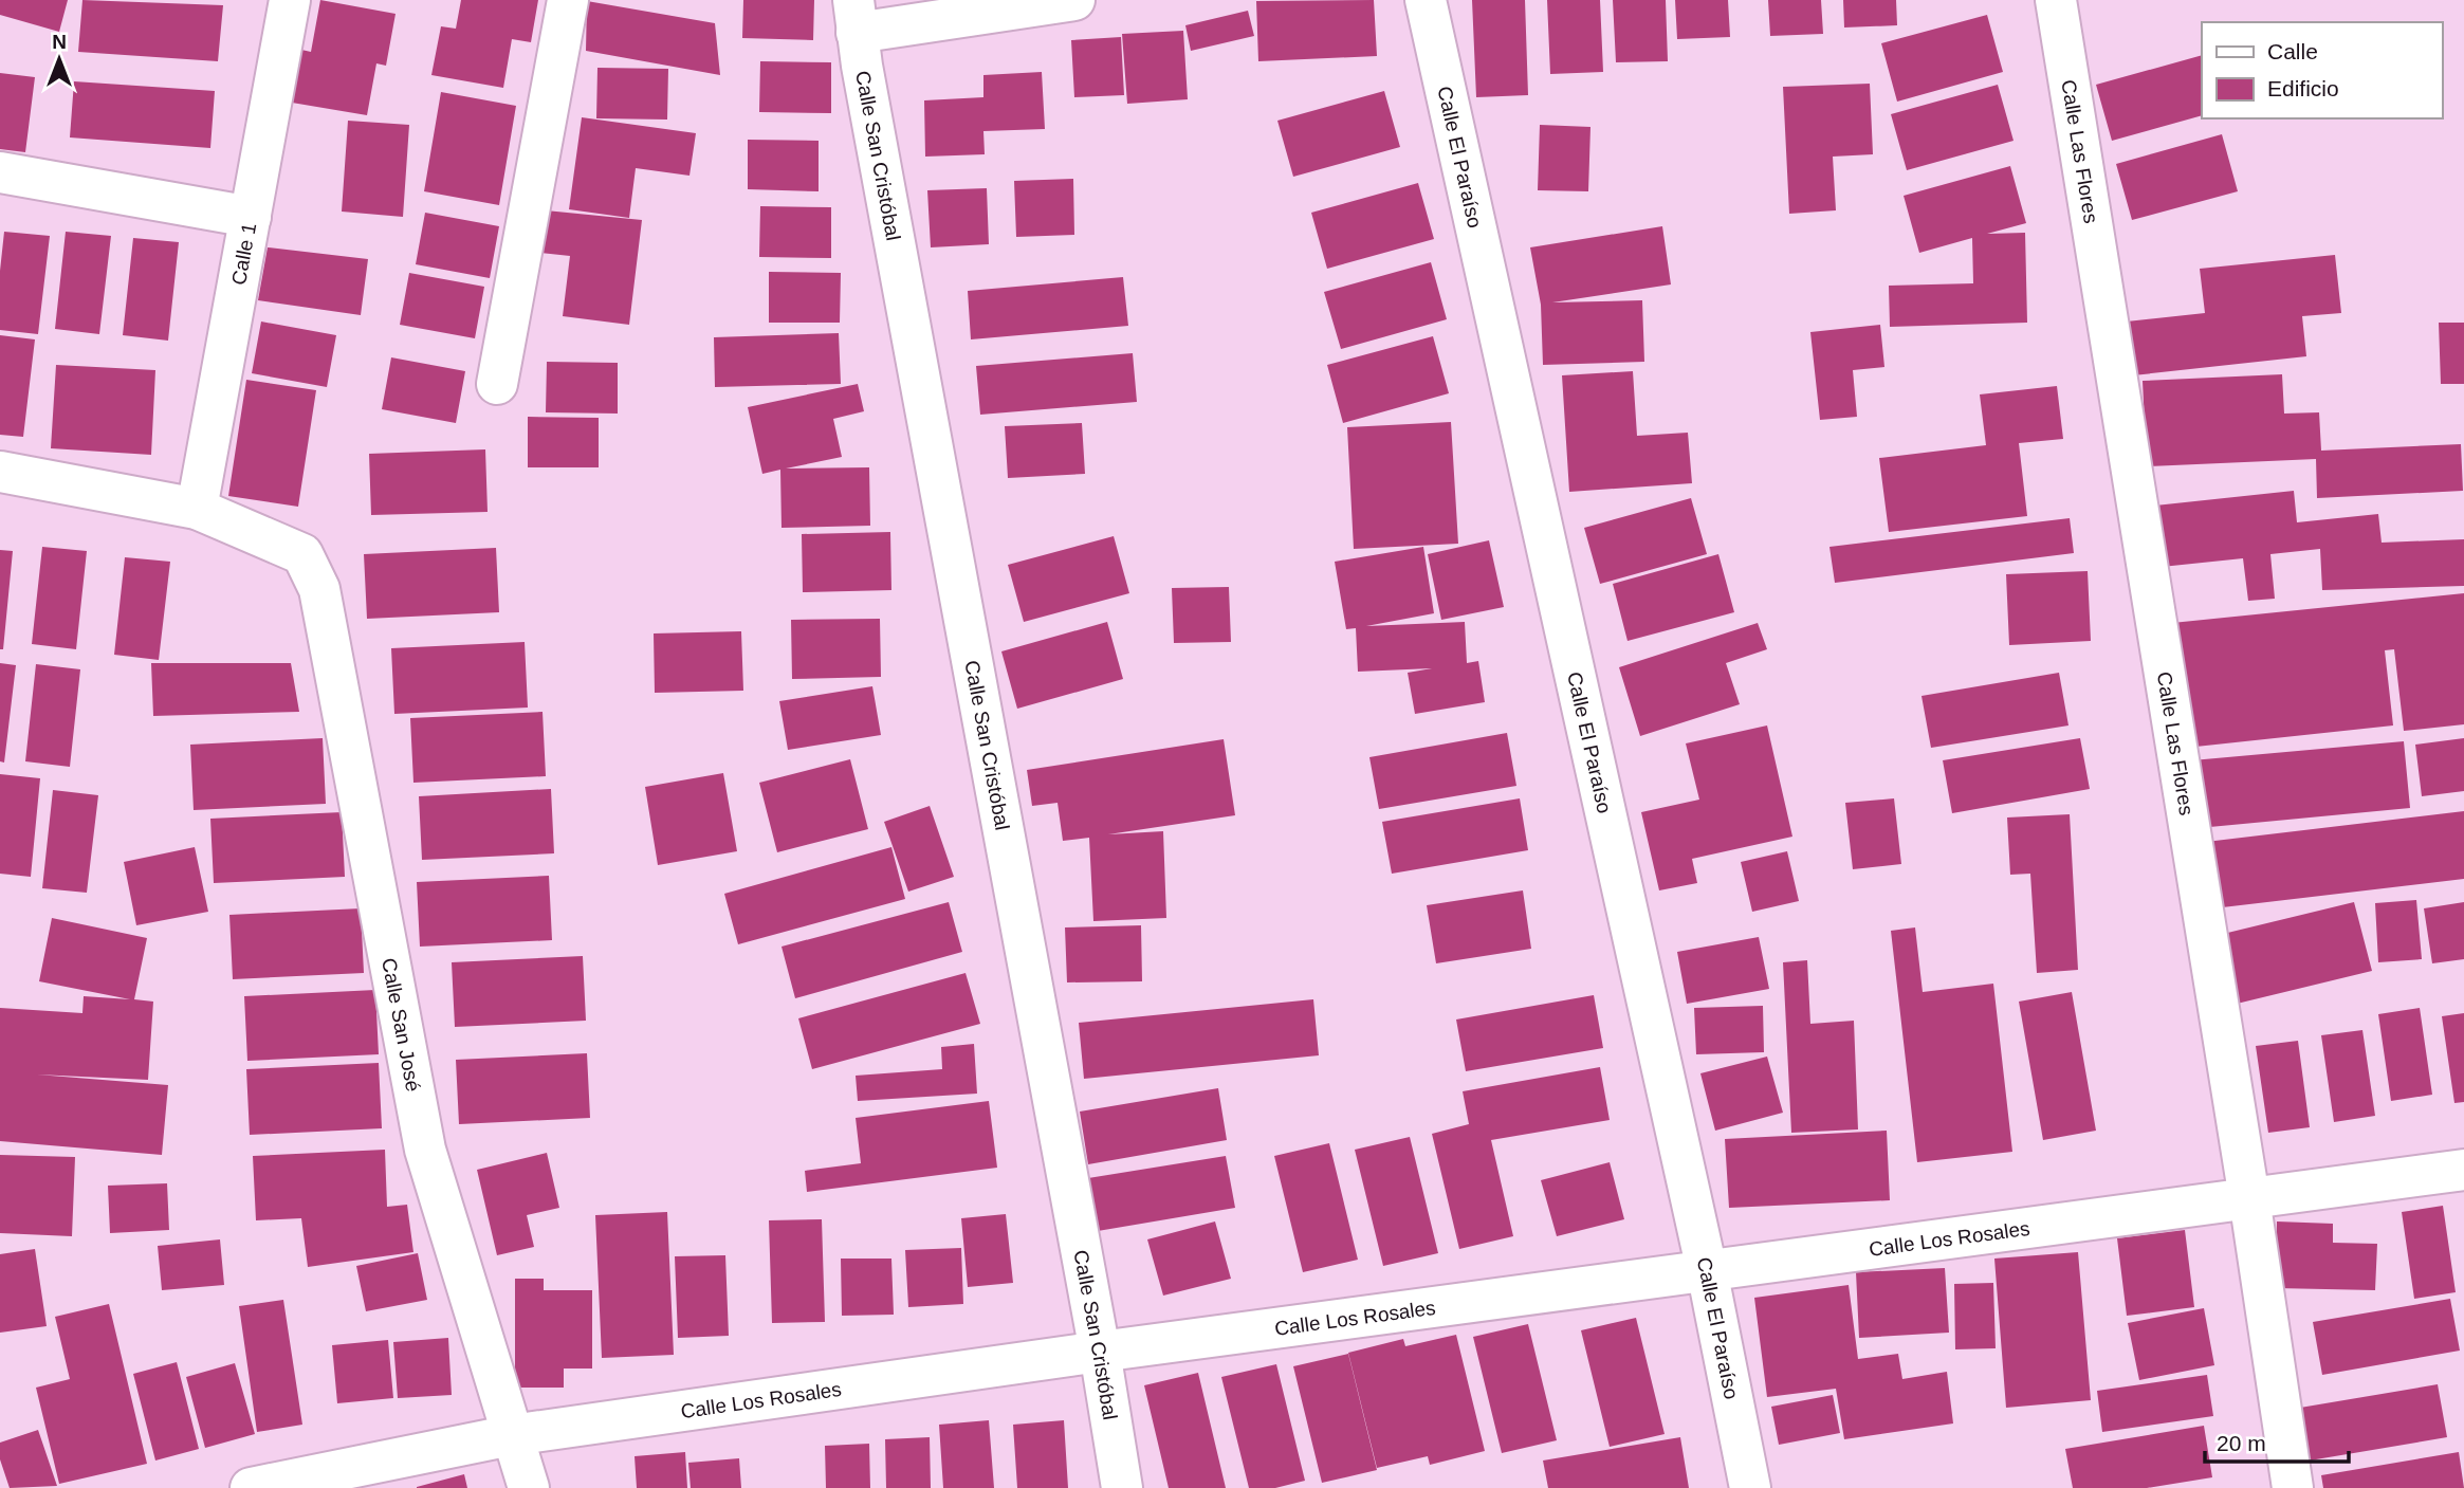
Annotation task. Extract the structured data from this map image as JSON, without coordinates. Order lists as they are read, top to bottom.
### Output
{
  "streets": {
    "street": [
      "Calle Las Flores",
      "Calle San Cristóbal",
      "Calle El Paraíso",
      "Calle 1",
      "Calle San José",
      "Calle Los Rosales"
    ]
  },
  "crossings": [
    ["Calle Las Flores", "Calle Los Rosales"],
    ["Calle San Cristóbal", "Calle Los Rosales"],
    ["Calle El Paraíso", "Calle Los Rosales"],
    ["Calle 1", "Calle San José"],
    ["Calle San José", "Calle Los Rosales"]
  ],
  "legend": ["Calle", "Edificio"],
  "scale_bar": "20 m",
  "north": "top"
}
